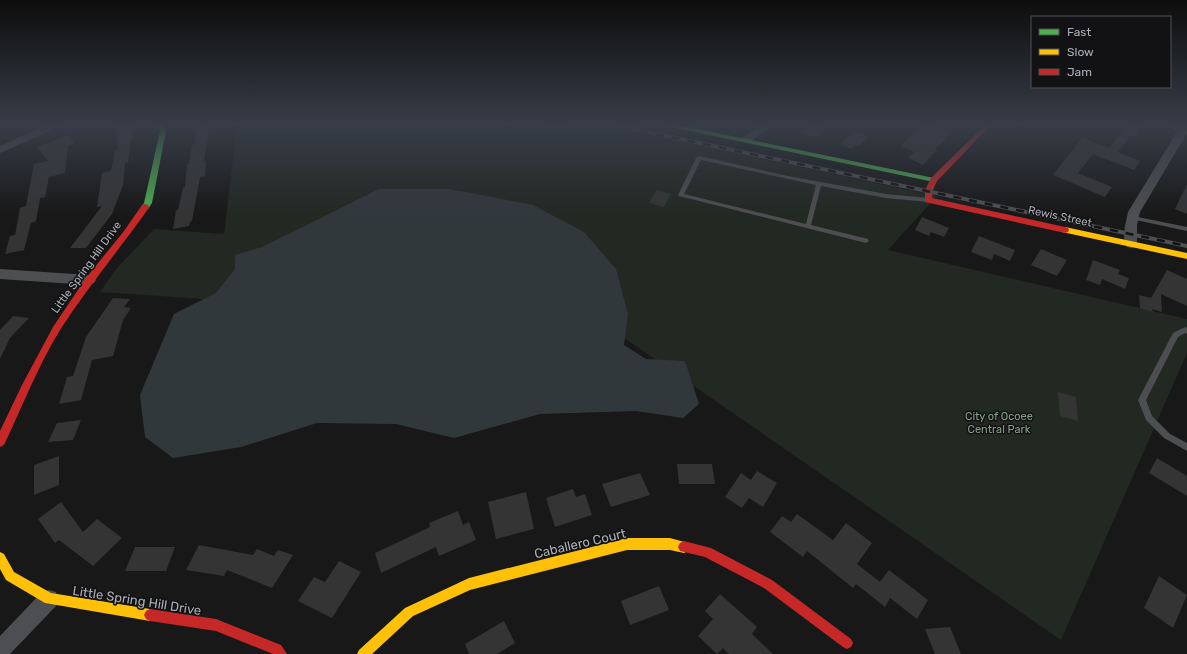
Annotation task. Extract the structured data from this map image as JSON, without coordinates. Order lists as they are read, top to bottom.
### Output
{
  "streets": {
    "street": ["Rewis Street", "Little Spring Hill Drive", "Caballero Court"]
  },
  "parks": ["City of Ocoee Central Park"],
  "legend": ["Fast", "Slow", "Jam"]
}
